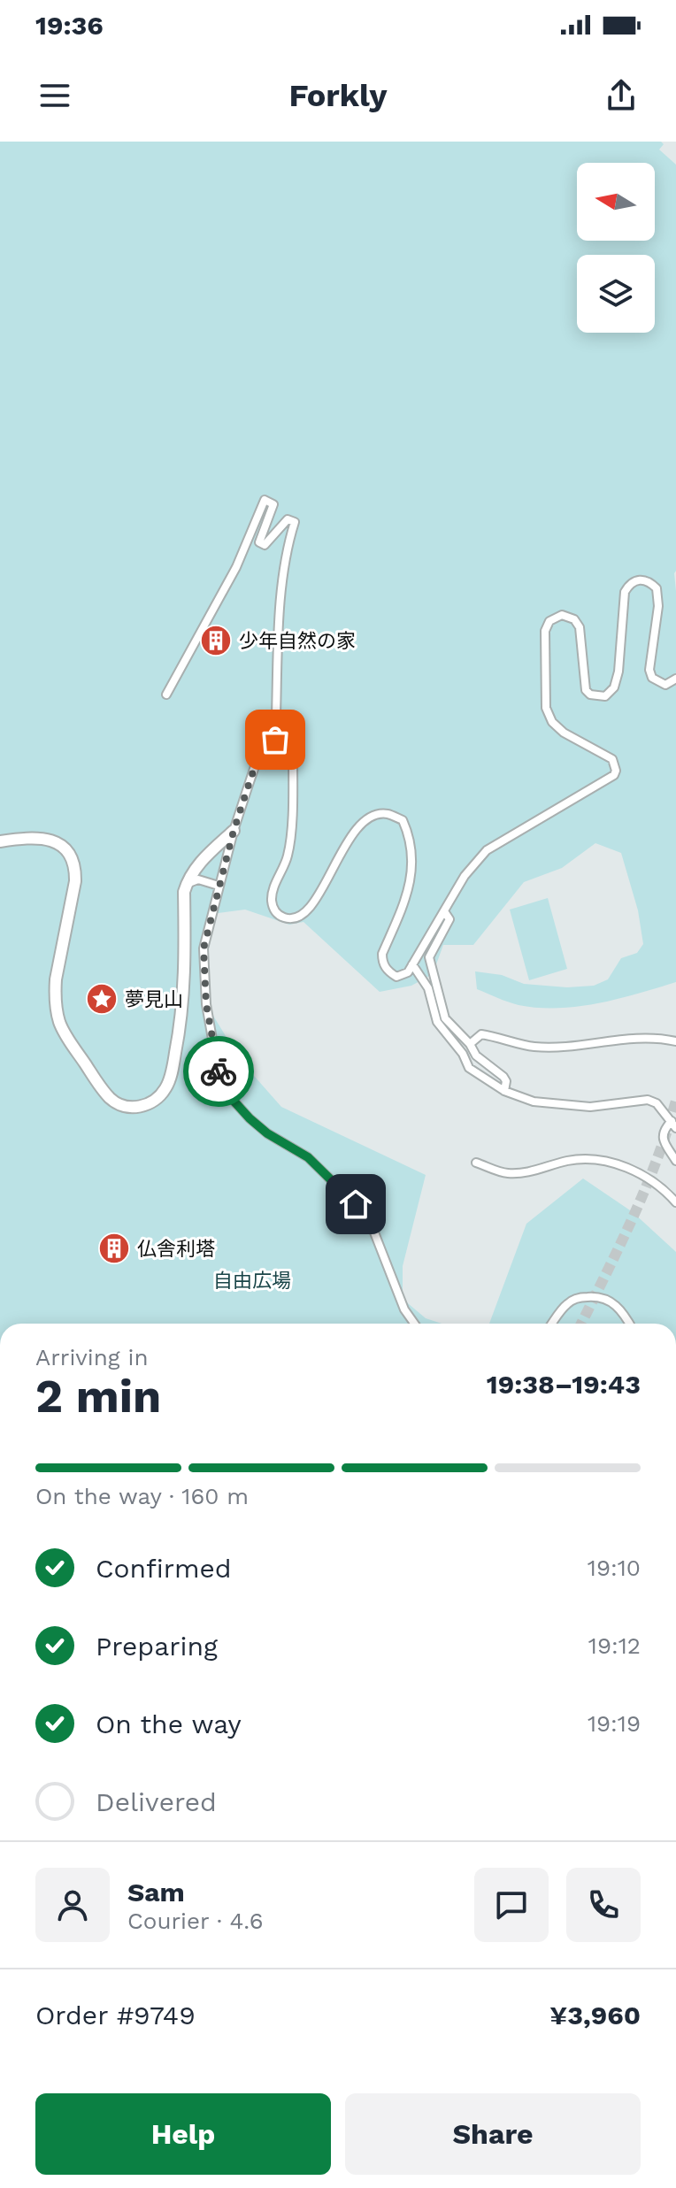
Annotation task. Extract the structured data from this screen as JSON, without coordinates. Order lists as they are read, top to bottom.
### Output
{
  "parks": ["自由広場"],
  "places": {
    "building": ["少年自然の家", "仏舎利塔"],
    "place": ["夢見山"]
  },
  "north": "left",
  "page": {
    "status": "19:36",
    "header": "Forkly",
    "heading": ["2 min", "Arriving in", "19:38–19:43"],
    "panel": [
      "Sam",
      "Courier · 4.6",
      "Order #9749",
      "¥3,960"
    ],
    "bar": "On the way · 160 m",
    "list": [
      ["Confirmed", "19:10"],
      ["Preparing", "19:12"],
      ["On the way", "19:19"],
      "Delivered"
    ],
    "buttons": ["Help", "Share"]
  }
}
